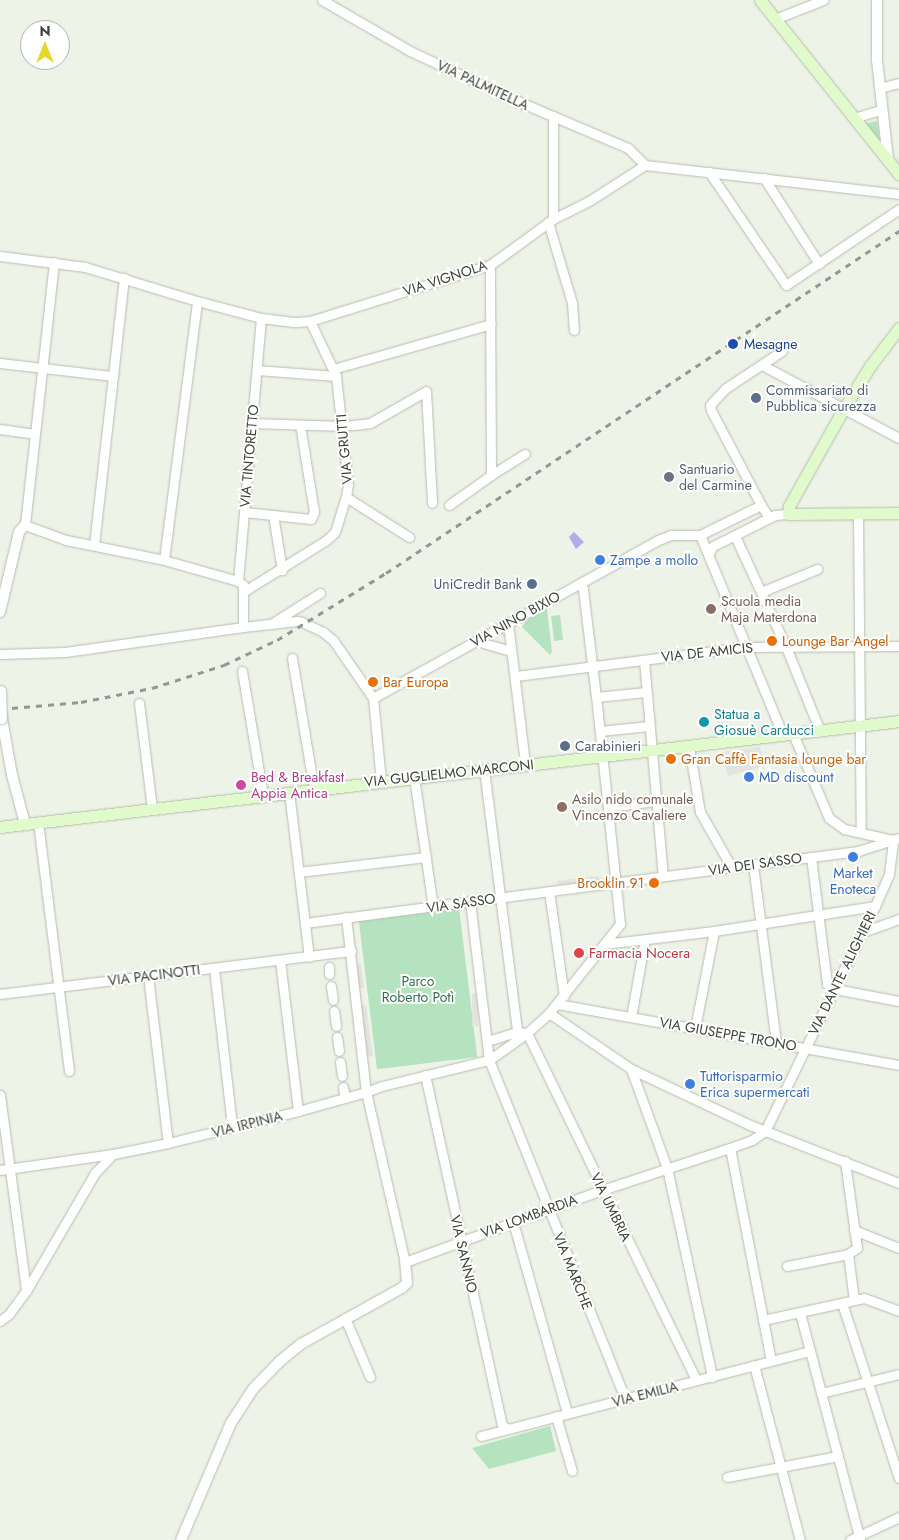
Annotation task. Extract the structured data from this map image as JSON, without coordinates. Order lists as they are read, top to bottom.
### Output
{
  "streets": {
    "main road": ["VIA GUGLIELMO MARCONI"],
    "street": [
      "VIA PALMITELLA",
      "VIA VIGNOLA",
      "VIA GRUTTI",
      "VIA TINTORETTO",
      "VIA NINO BIXIO",
      "VIA DE AMICIS",
      "VIA DEI SASSO",
      "VIA SASSO",
      "VIA DANTE ALIGHIERI",
      "VIA PACINOTTI",
      "VIA GIUSEPPE TRONO",
      "VIA IRPINIA",
      "VIA UMBRIA",
      "VIA LOMBARDIA",
      "VIA SANNIO",
      "VIA MARCHE",
      "VIA EMILIA"
    ]
  },
  "crossings": [
    ["VIA PALMITELLA", "VIA VIGNOLA"],
    ["VIA VIGNOLA", "VIA GRUTTI"],
    ["VIA VIGNOLA", "VIA TINTORETTO"],
    ["VIA GRUTTI", "VIA TINTORETTO"],
    ["VIA DEI SASSO", "VIA SASSO"],
    ["VIA DEI SASSO", "VIA DANTE ALIGHIERI"],
    ["VIA SASSO", "VIA MARCHE"],
    ["VIA DANTE ALIGHIERI", "VIA GIUSEPPE TRONO"],
    ["VIA DANTE ALIGHIERI", "VIA LOMBARDIA"],
    ["VIA IRPINIA", "VIA SANNIO"],
    ["VIA IRPINIA", "VIA MARCHE"],
    ["VIA UMBRIA", "VIA LOMBARDIA"],
    ["VIA UMBRIA", "VIA EMILIA"],
    ["VIA LOMBARDIA", "VIA SANNIO"],
    ["VIA LOMBARDIA", "VIA MARCHE"],
    ["VIA SANNIO", "VIA EMILIA"],
    ["VIA MARCHE", "VIA EMILIA"]
  ],
  "parks": ["Parco Roberto Potì"],
  "places": [
    "Mesagne",
    "Commissariato di Pubblica sicurezza",
    "Santuario del Carmine",
    "Zampe a mollo",
    "UniCredit Bank",
    "Scuola media Maja Materdona",
    "Lounge Bar Angel",
    "Bar Europa",
    "Statua a Giosuè Carducci",
    "Carabinieri",
    "Gran Caffè Fantasia lounge bar",
    "MD discount",
    "Bed & Breakfast Appia Antica",
    "Asilo nido comunale Vincenzo Cavaliere",
    "Market Enoteca",
    "Brooklin 91",
    "Farmacia Nocera",
    "Tuttorisparmio Erica supermercati"
  ],
  "north": "top"
}
